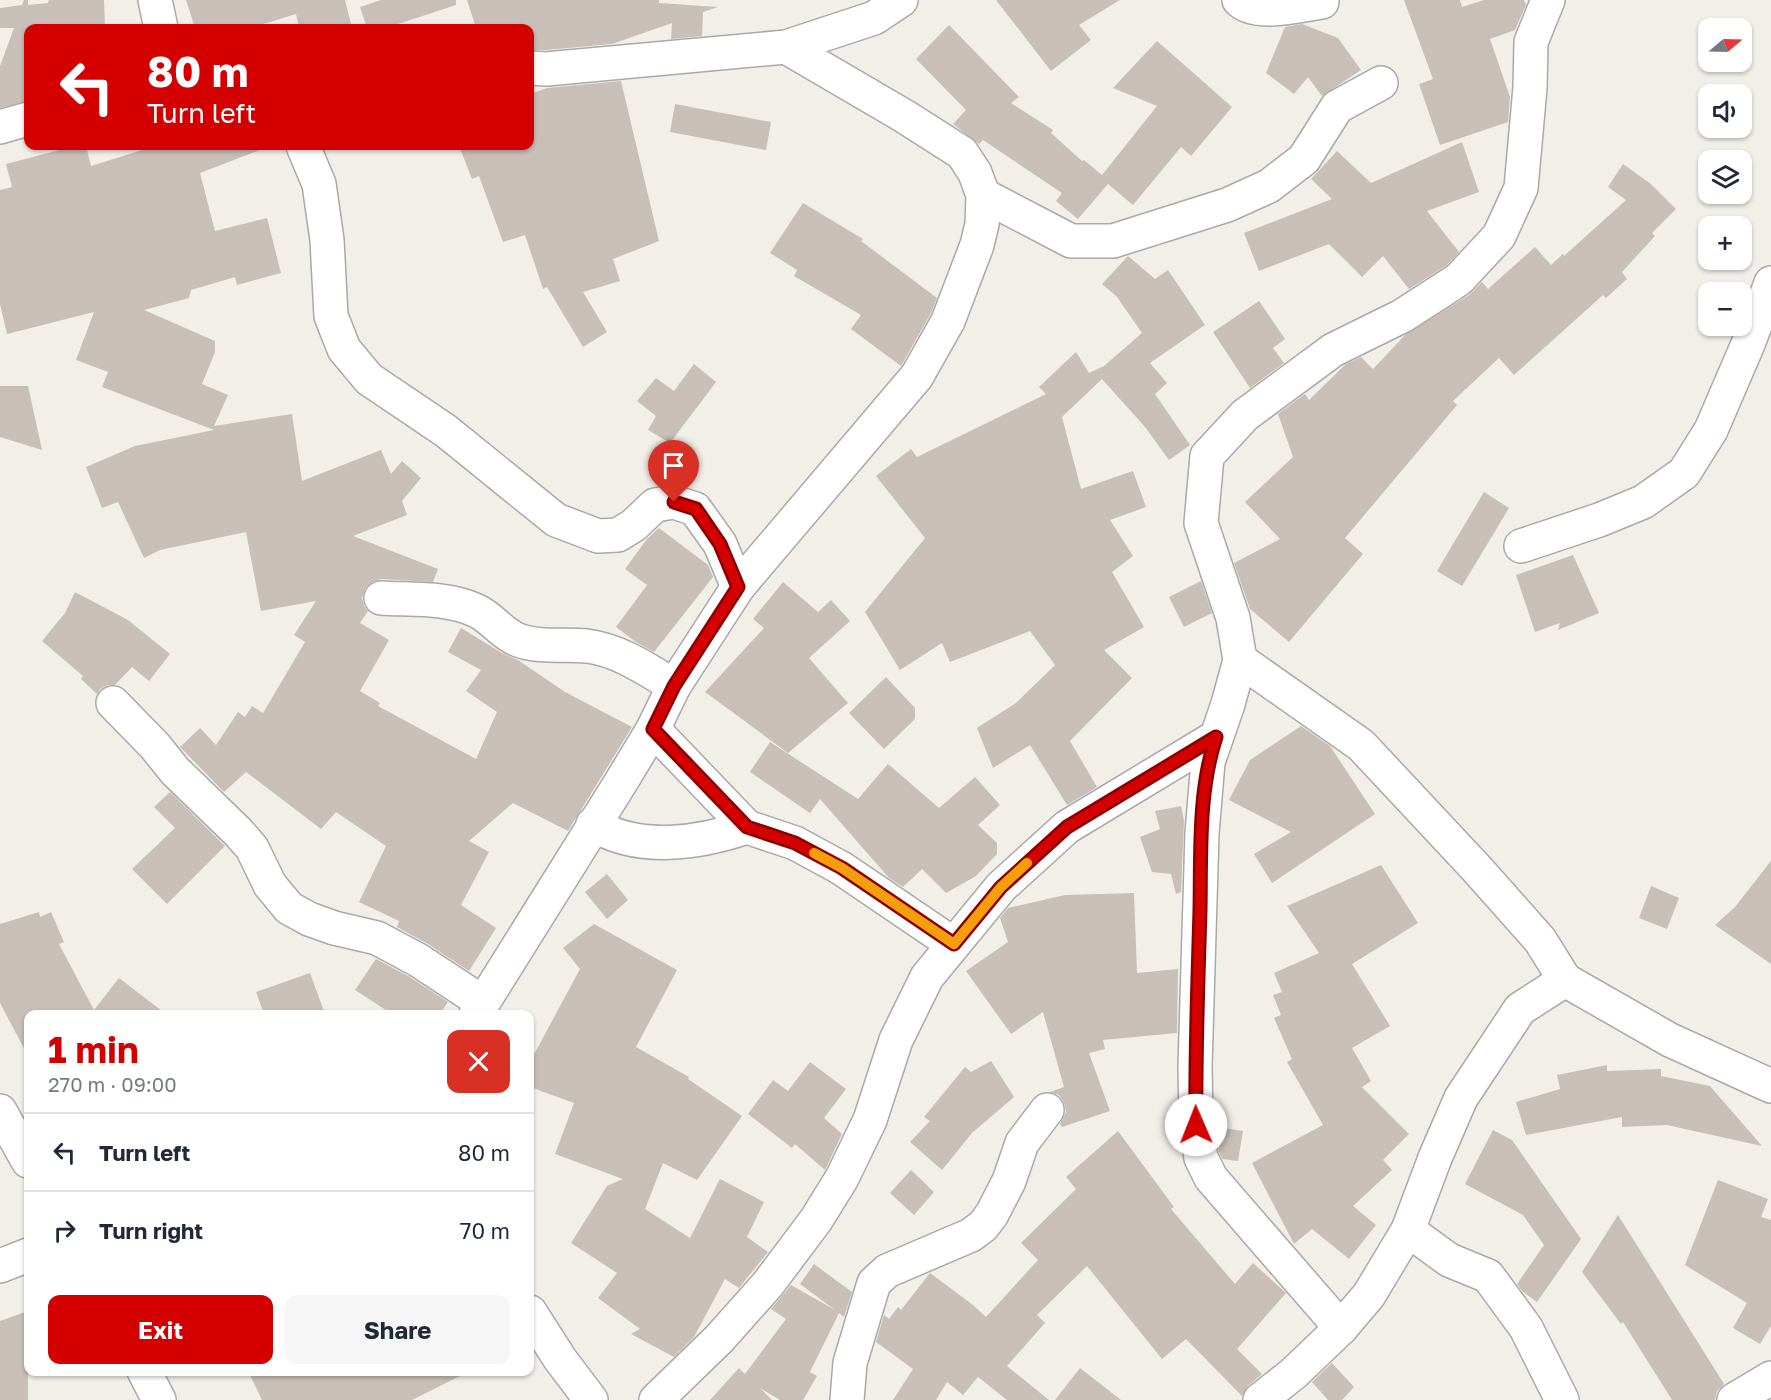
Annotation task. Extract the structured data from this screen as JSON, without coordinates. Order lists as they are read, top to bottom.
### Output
{
  "north": "right",
  "page": {
    "map_buttons": ["+", "−"],
    "turn": ["80 m", "Turn left"],
    "heading": ["1 min", "270 m · 09:00"],
    "list": [
      {
        "name": "Turn left",
        "value": "80 m"
      },
      {
        "name": "Turn right",
        "value": "70 m"
      }
    ],
    "buttons": ["Exit", "Share"]
  }
}
